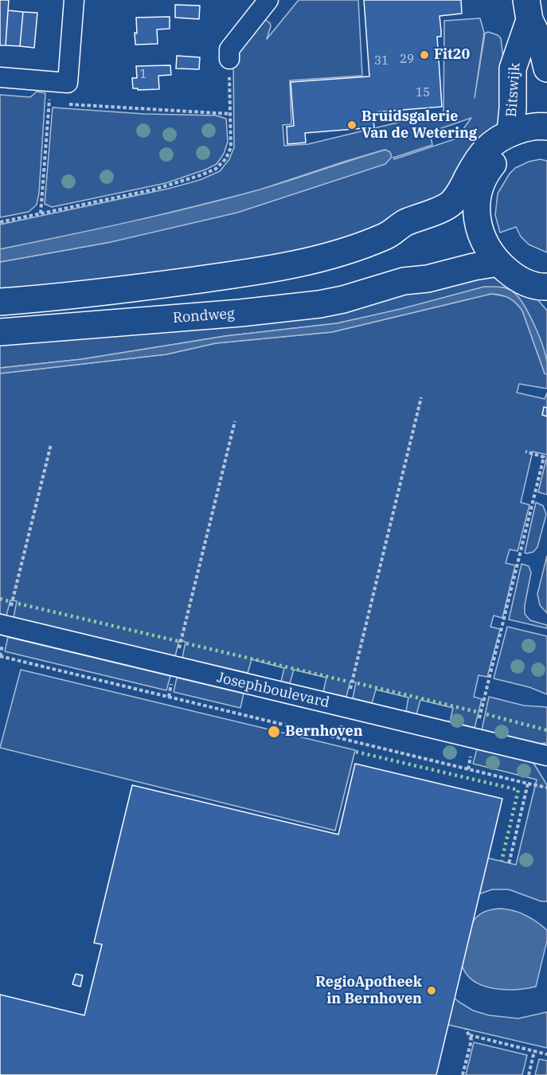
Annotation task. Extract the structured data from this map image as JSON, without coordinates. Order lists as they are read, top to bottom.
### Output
{
  "streets": {
    "main road": ["Bitswijk", "Rondweg"],
    "street": ["Josephboulevard"]
  },
  "places": [
    "Fit20",
    "Bruidsgalerie Van de Wetering",
    "Bernhoven",
    "RegioApotheek in Bernhoven"
  ],
  "house_numbers": [
    "29",
    "31",
    "1",
    "15"
  ]
}
